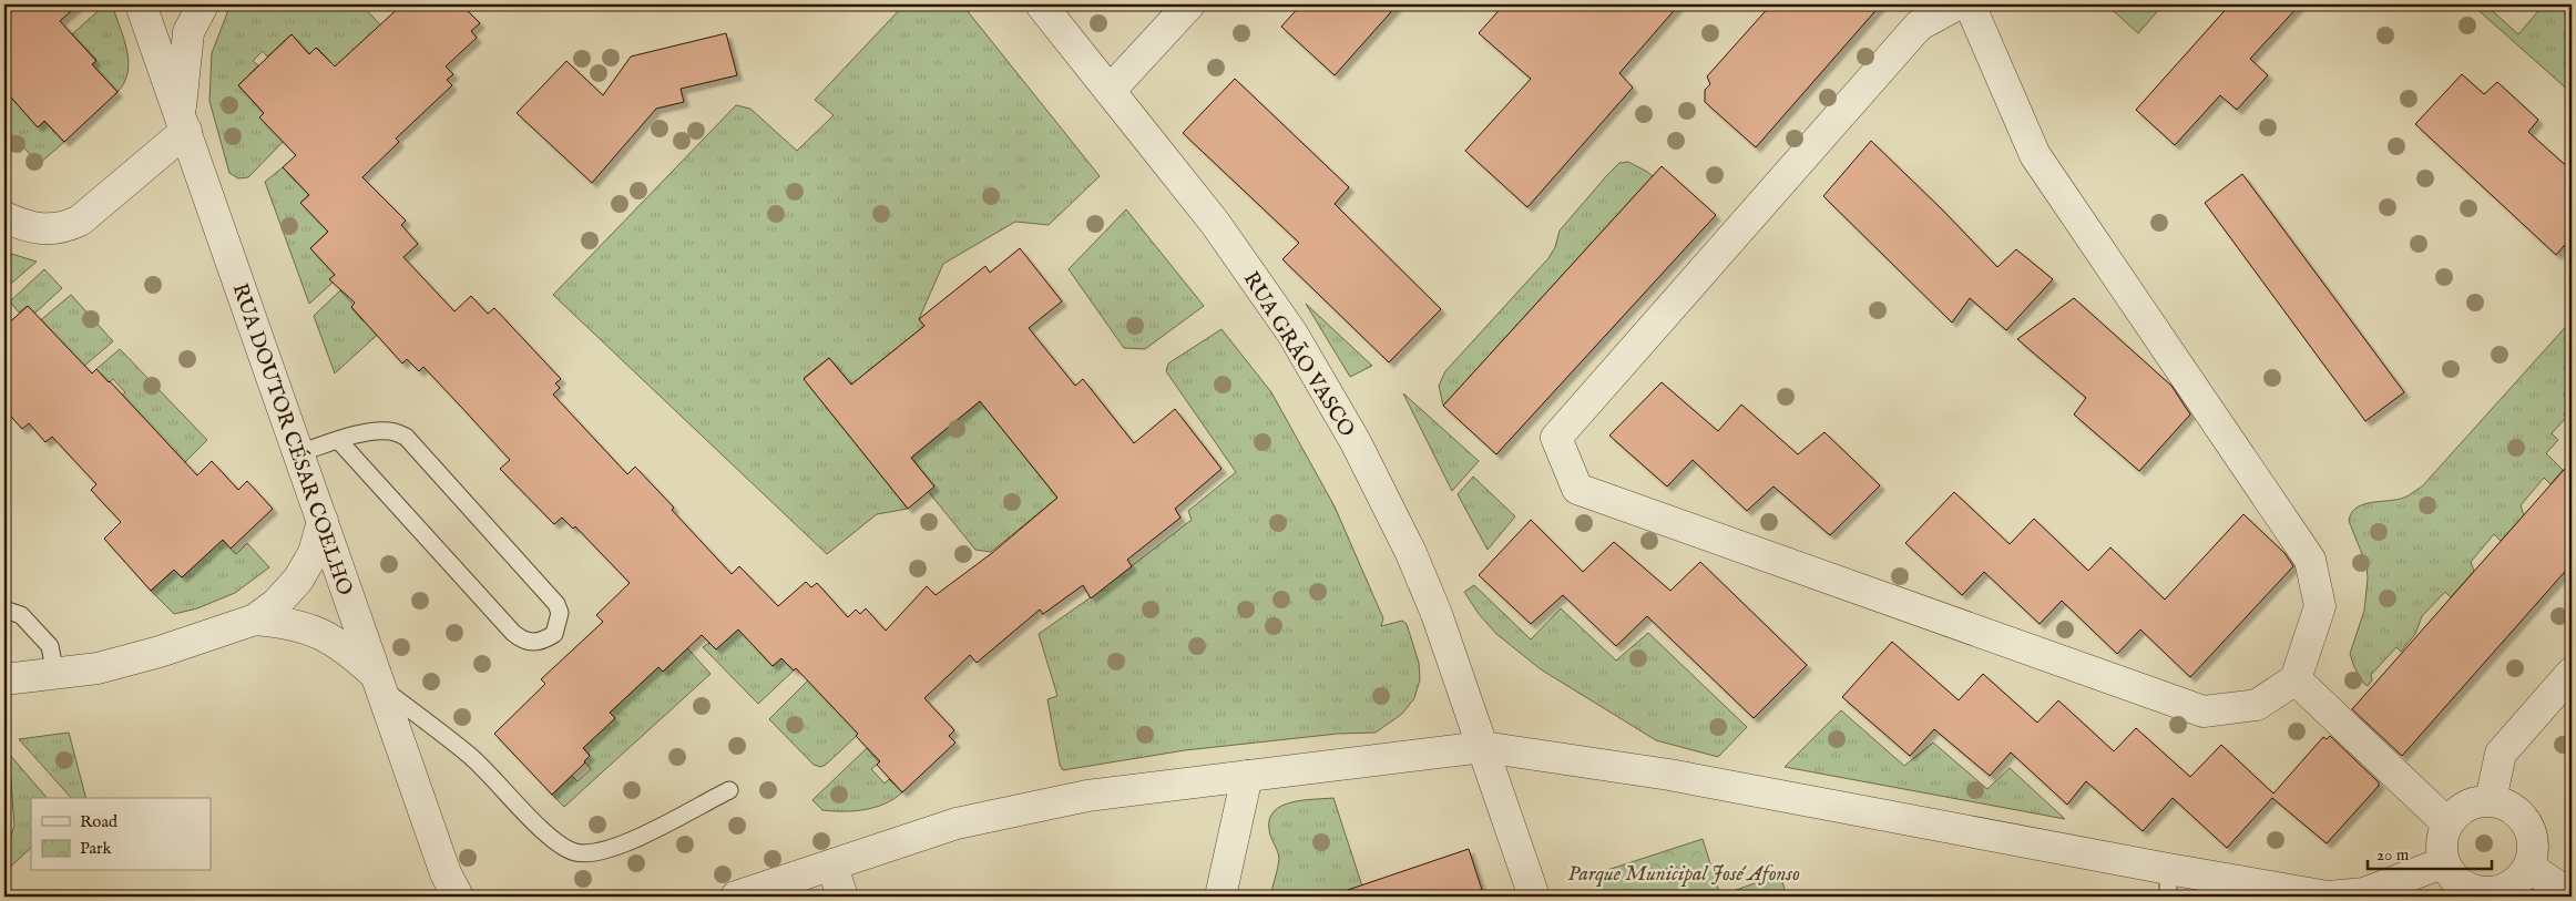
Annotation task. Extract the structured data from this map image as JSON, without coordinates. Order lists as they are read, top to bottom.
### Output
{
  "streets": {
    "street": ["RUA GRÃO VASCO", "RUA DOUTOR CÉSAR COELHO"]
  },
  "parks": ["Parque Municipal José Afonso"],
  "legend": ["Road", "Park"],
  "scale_bar": "20 m"
}
